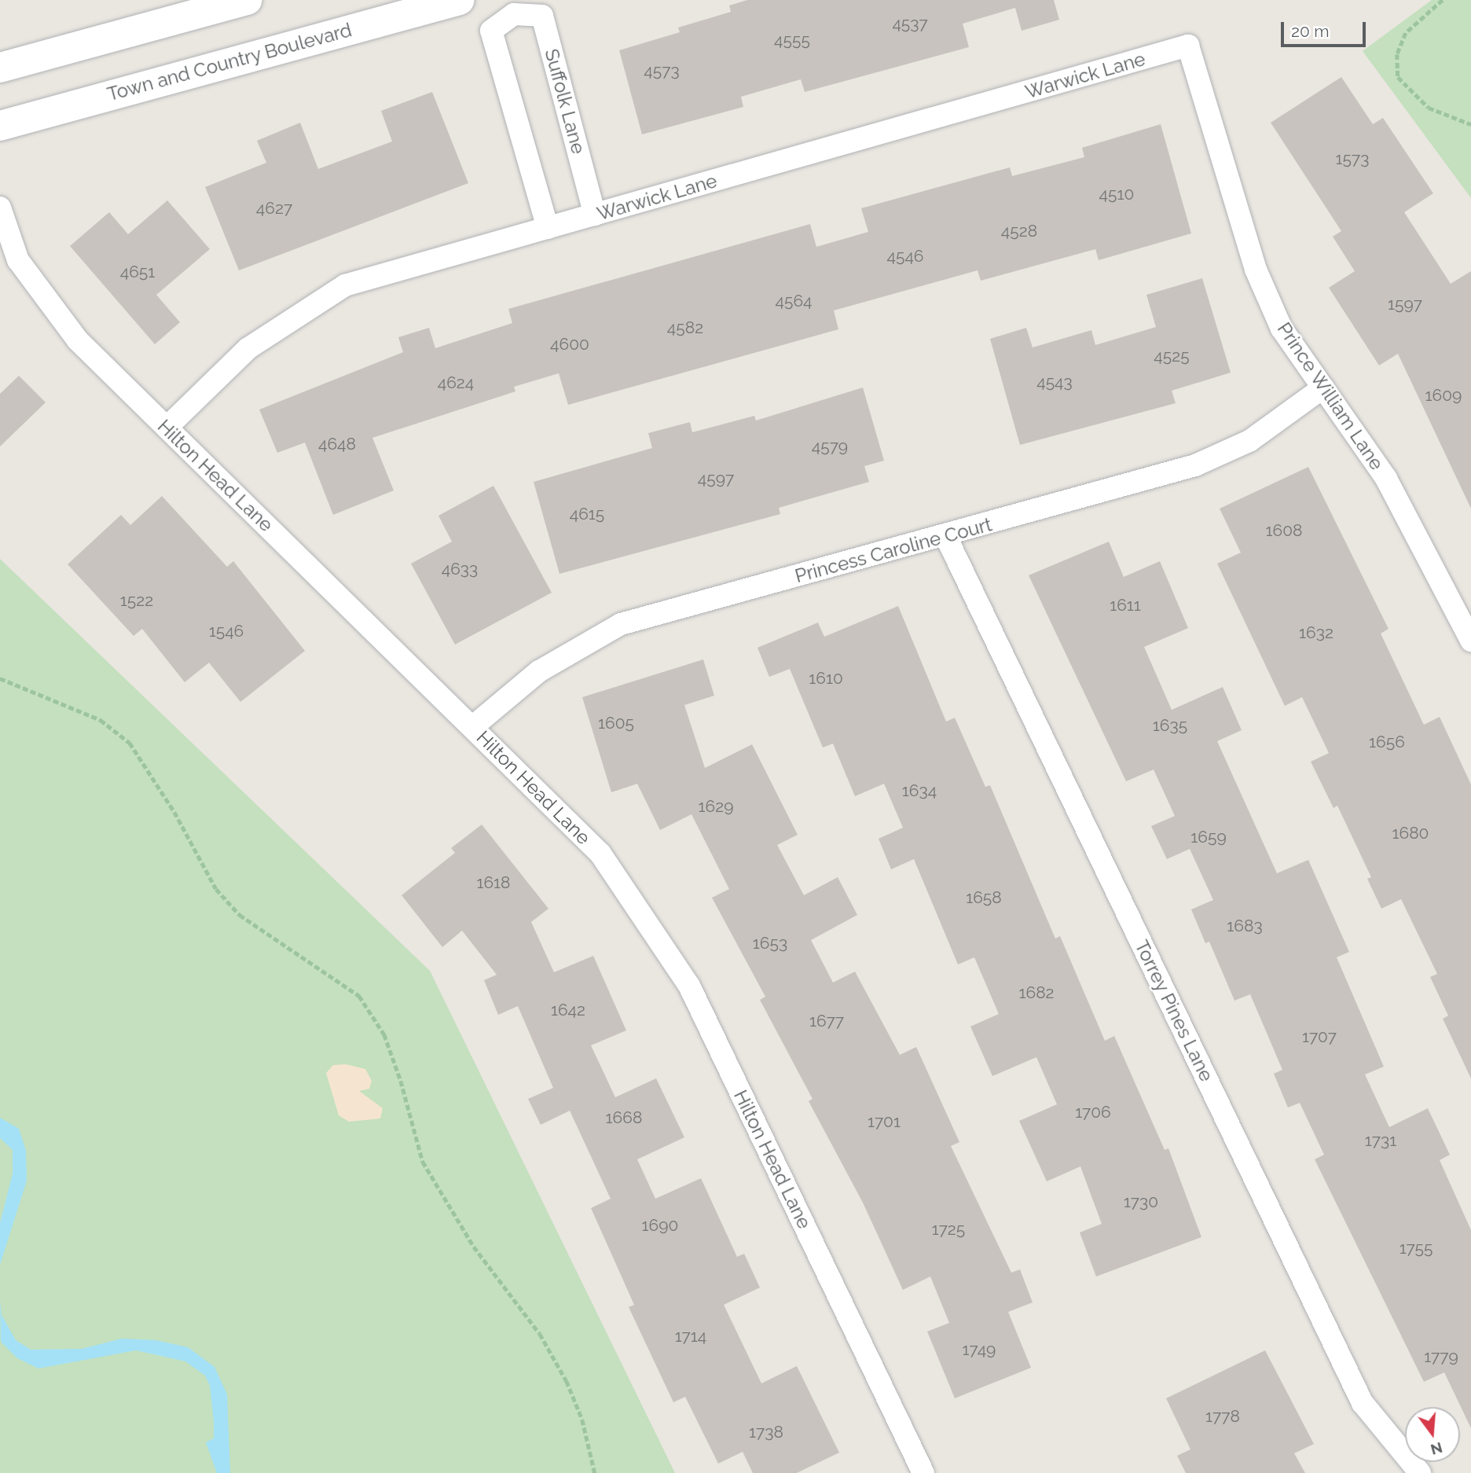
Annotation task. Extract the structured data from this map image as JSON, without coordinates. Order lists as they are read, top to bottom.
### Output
{
  "streets": {
    "main road": ["Town and Country Boulevard"],
    "street": [
      "Warwick Lane",
      "Suffolk Lane",
      "Prince William Lane",
      "Hilton Head Lane",
      "Princess Caroline Court",
      "Torrey Pines Lane"
    ]
  },
  "crossings": [
    ["Warwick Lane", "Suffolk Lane"],
    ["Warwick Lane", "Prince William Lane"],
    ["Warwick Lane", "Hilton Head Lane"],
    ["Prince William Lane", "Princess Caroline Court"],
    ["Hilton Head Lane", "Princess Caroline Court"],
    ["Princess Caroline Court", "Torrey Pines Lane"]
  ],
  "house_numbers": [
    "4537",
    "4555",
    "4573",
    "1573",
    "4510",
    "4627",
    "4528",
    "4546",
    "4651",
    "4564",
    "1597",
    "4582",
    "4600",
    "4525",
    "4543",
    "4624",
    "1609",
    "4648",
    "4579",
    "4597",
    "4615",
    "1608",
    "4633",
    "1522",
    "1611",
    "1546",
    "1632",
    "1610",
    "1605",
    "1635",
    "1656",
    "1634",
    "1629",
    "1680",
    "1659",
    "1618",
    "1658",
    "1683",
    "1653",
    "1682",
    "1642",
    "1677",
    "1707",
    "1706",
    "1668",
    "1701",
    "1731",
    "1730",
    "1690",
    "1725",
    "1755",
    "1714",
    "1749",
    "1779",
    "1778",
    "1738"
  ],
  "scale_bar": "20 m",
  "north": "bottom"
}
